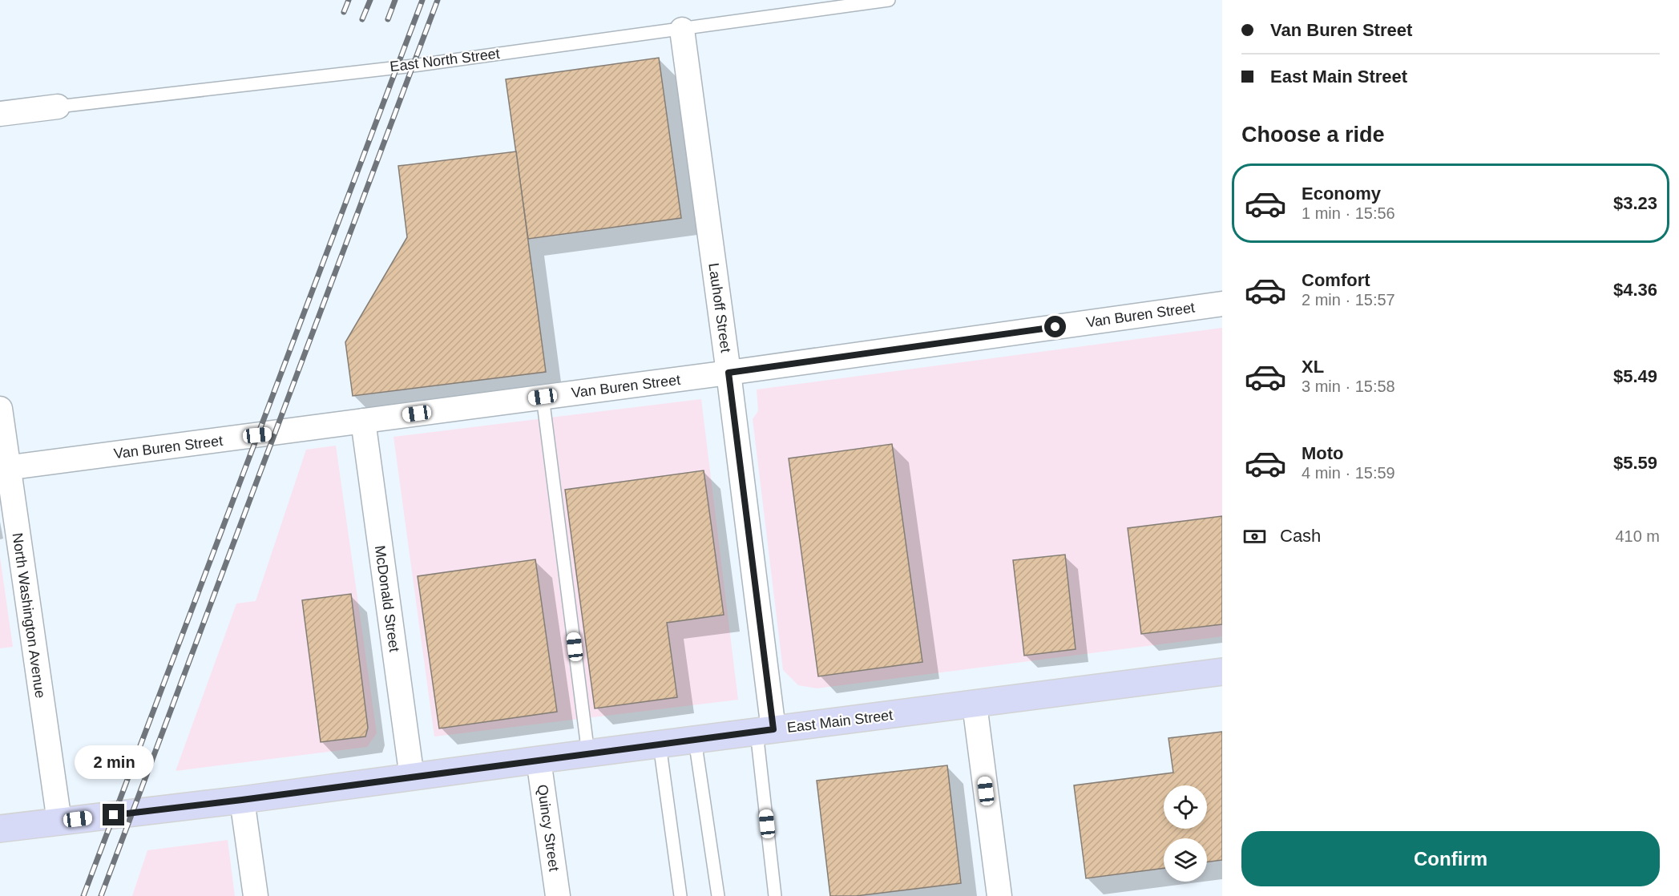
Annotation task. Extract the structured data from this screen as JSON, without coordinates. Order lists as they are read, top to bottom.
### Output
{
  "streets": {
    "main road": ["East Main Street"],
    "street": [
      "East North Street",
      "Lauhoff Street",
      "Van Buren Street",
      "McDonald Street",
      "North Washington Avenue",
      "Quincy Street"
    ]
  },
  "crossings": [
    ["East North Street", "Lauhoff Street"],
    ["Lauhoff Street", "Van Buren Street"],
    ["Lauhoff Street", "East Main Street"],
    ["Van Buren Street", "McDonald Street"],
    ["Van Buren Street", "North Washington Avenue"],
    ["McDonald Street", "East Main Street"],
    ["North Washington Avenue", "East Main Street"],
    ["East Main Street", "Quincy Street"]
  ],
  "page": {
    "banner": ["Van Buren Street", "East Main Street"],
    "heading": "Choose a ride",
    "list": [
      {
        "name": "Economy",
        "note": "1 min · 15:56",
        "value": "$3.23"
      },
      {
        "name": "Comfort",
        "note": "2 min · 15:57",
        "value": "$4.36"
      },
      {
        "name": "XL",
        "note": "3 min · 15:58",
        "value": "$5.49"
      },
      {
        "name": "Moto",
        "note": "4 min · 15:59",
        "value": "$5.59"
      }
    ],
    "pay": ["Cash", "410 m"],
    "bubble": "2 min",
    "buttons": "Confirm"
  }
}
